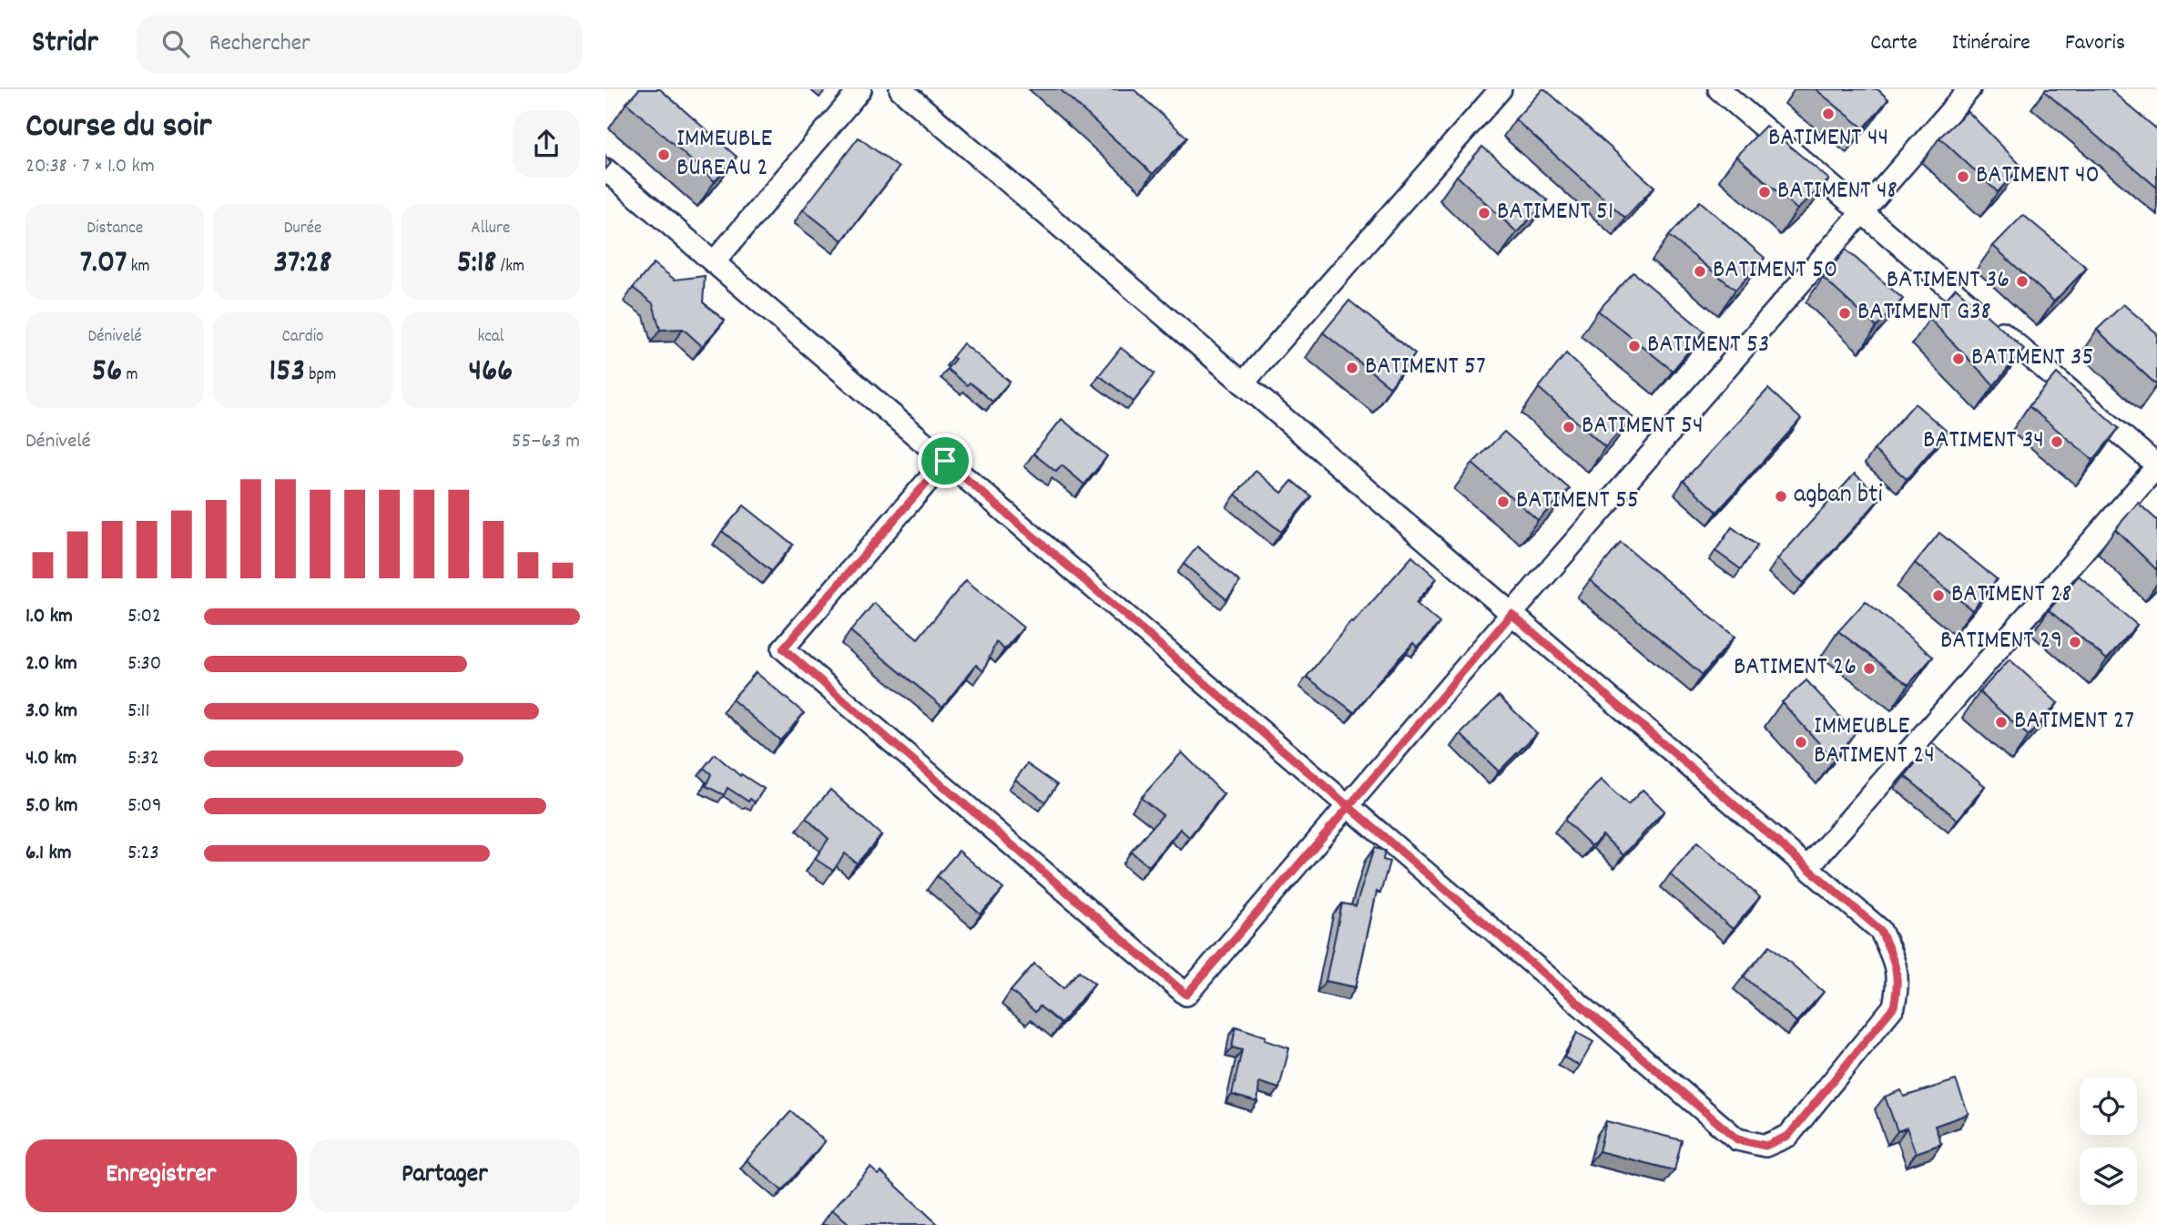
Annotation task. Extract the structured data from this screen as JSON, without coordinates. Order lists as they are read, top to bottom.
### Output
{
  "places": [
    "BATIMENT 44",
    "IMMEUBLE BUREAU 2",
    "BATIMENT 40",
    "BATIMENT 48",
    "BATIMENT 51",
    "BATIMENT 50",
    "BATIMENT 36",
    "BATIMENT G38",
    "BATIMENT 53",
    "BATIMENT 35",
    "BATIMENT 57",
    "BATIMENT 54",
    "BATIMENT 34",
    "agban bti",
    "BATIMENT 55",
    "BATIMENT 28",
    "BATIMENT 29",
    "BATIMENT 26",
    "BATIMENT 27",
    "IMMEUBLE BATIMENT 24"
  ],
  "page": {
    "header": "Stridr",
    "search": "Rechercher",
    "nav": ["Carte", "Itinéraire", "Favoris"],
    "heading": ["Course du soir", "20:38 · 7 × 1.0 km"],
    "stats": [
      ["Distance", "7.07 km"],
      ["Durée", "37:28"],
      ["Allure", "5:18 /km"],
      ["Dénivelé", "56 m"],
      ["Cardio", "153 bpm"],
      ["kcal", "466"]
    ],
    "chart": ["Dénivelé", "55–63 m"],
    "list": [
      {
        "name": "1.0 km",
        "note": "5:02"
      },
      {
        "name": "2.0 km",
        "note": "5:30"
      },
      {
        "name": "3.0 km",
        "note": "5:11"
      },
      {
        "name": "4.0 km",
        "note": "5:32"
      },
      {
        "name": "5.0 km",
        "note": "5:09"
      },
      {
        "name": "6.1 km",
        "note": "5:23"
      }
    ],
    "buttons": ["Enregistrer", "Partager"]
  }
}
